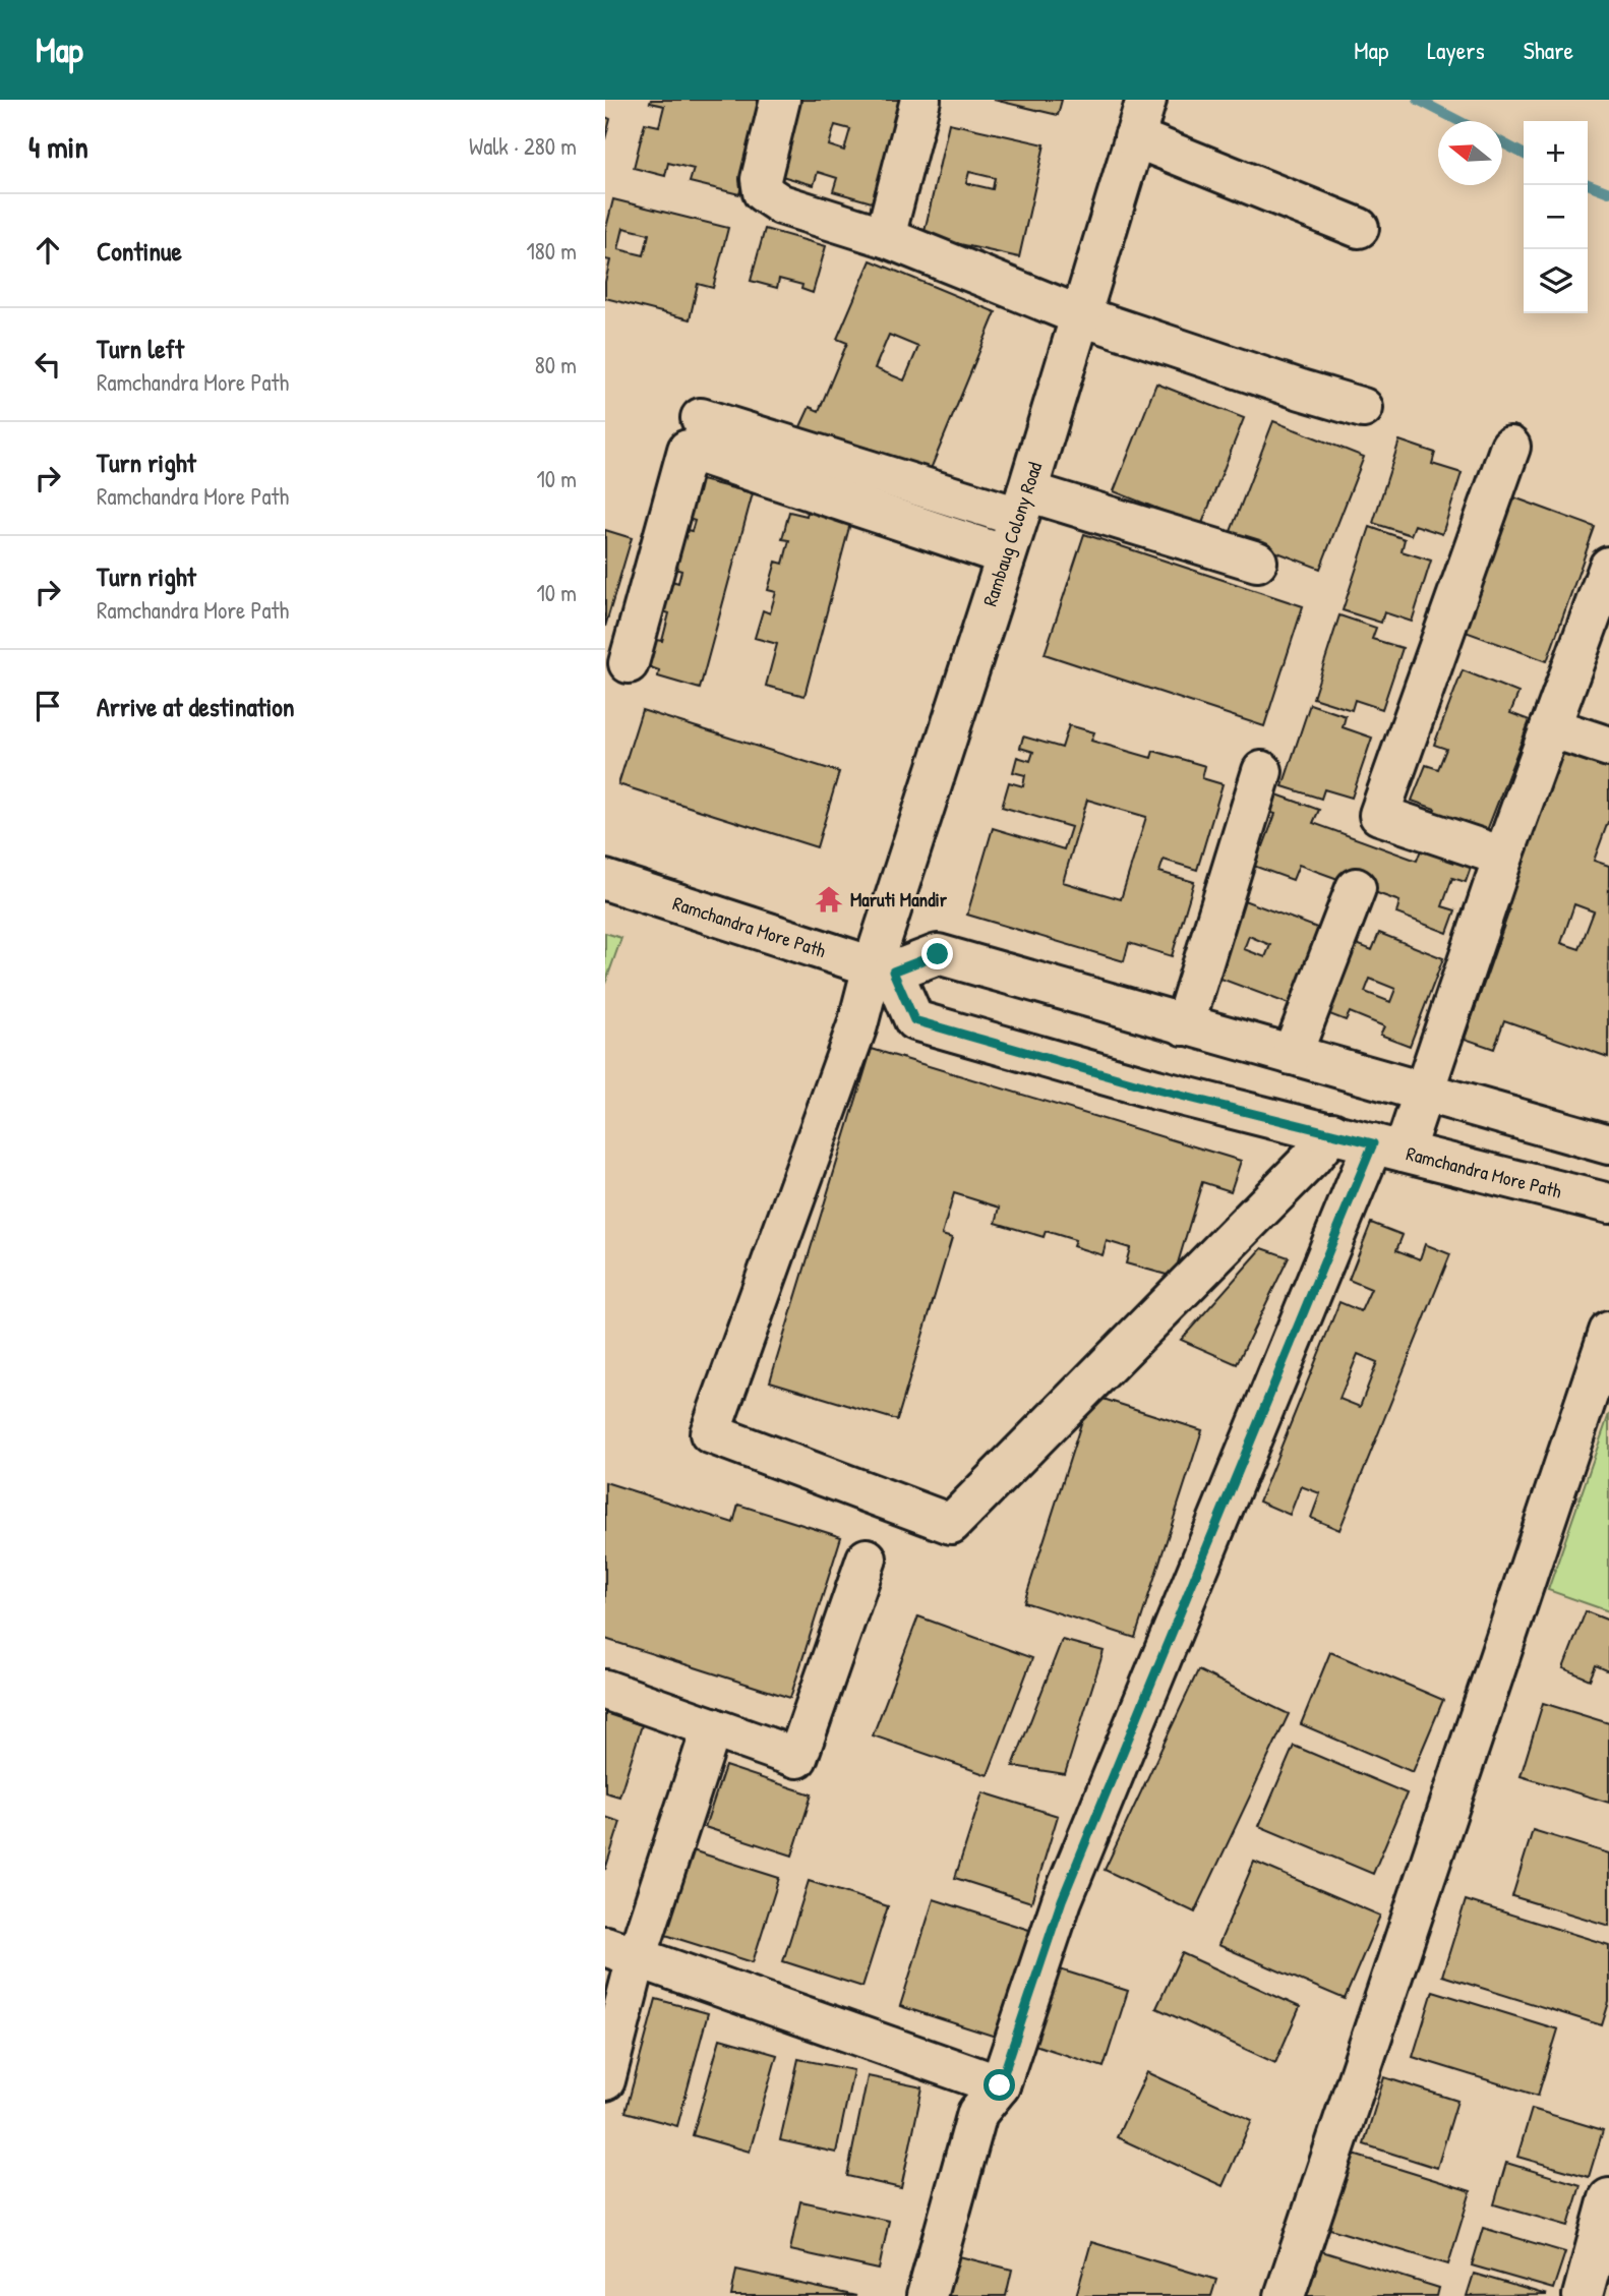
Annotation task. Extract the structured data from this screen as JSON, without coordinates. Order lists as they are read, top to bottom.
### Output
{
  "streets": {
    "street": ["Rambaug Colony Road", "Ramchandra More Path"]
  },
  "crossings": [
    ["Rambaug Colony Road", "Ramchandra More Path"]
  ],
  "places": {
    "temple": ["Maruti Mandir"]
  },
  "north": "left",
  "page": {
    "header": "Map",
    "nav": ["Map", "Layers", "Share"],
    "heading": ["4 min", "Walk · 280 m"],
    "map_buttons": ["+", "−"],
    "list": [
      ["Continue", "180 m"],
      ["Turn left", "Ramchandra More Path", "80 m"],
      ["Turn right", "Ramchandra More Path", "10 m"],
      ["Turn right", "Ramchandra More Path", "10 m"],
      "Arrive at destination"
    ]
  }
}
